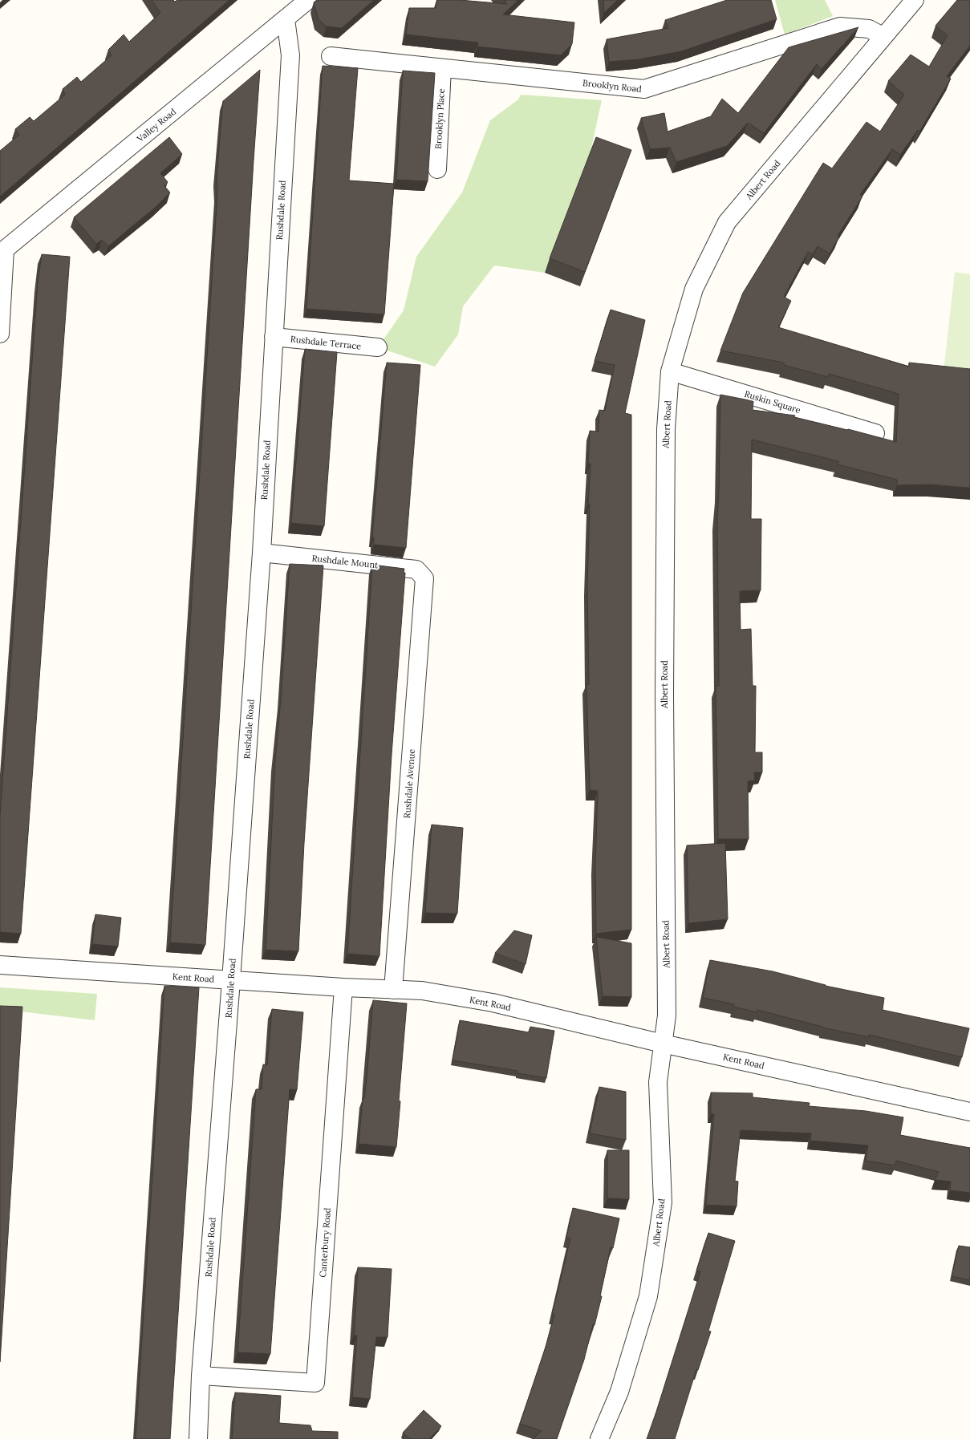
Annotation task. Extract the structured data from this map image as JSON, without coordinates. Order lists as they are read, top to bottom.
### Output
{
  "streets": {
    "street": [
      "Brooklyn Road",
      "Brooklyn Place",
      "Valley Road",
      "Albert Road",
      "Rushdale Road",
      "Rushdale Terrace",
      "Ruskin Square",
      "Rushdale Mount",
      "Rushdale Avenue",
      "Kent Road",
      "Canterbury Road"
    ]
  },
  "crossings": [
    ["Brooklyn Road", "Brooklyn Place"],
    ["Brooklyn Road", "Albert Road"],
    ["Valley Road", "Rushdale Road"],
    ["Albert Road", "Ruskin Square"],
    ["Albert Road", "Kent Road"],
    ["Rushdale Road", "Rushdale Terrace"],
    ["Rushdale Road", "Rushdale Mount"],
    ["Rushdale Road", "Kent Road"],
    ["Rushdale Road", "Canterbury Road"],
    ["Rushdale Mount", "Rushdale Avenue"],
    ["Rushdale Avenue", "Kent Road"],
    ["Kent Road", "Canterbury Road"]
  ]
}
